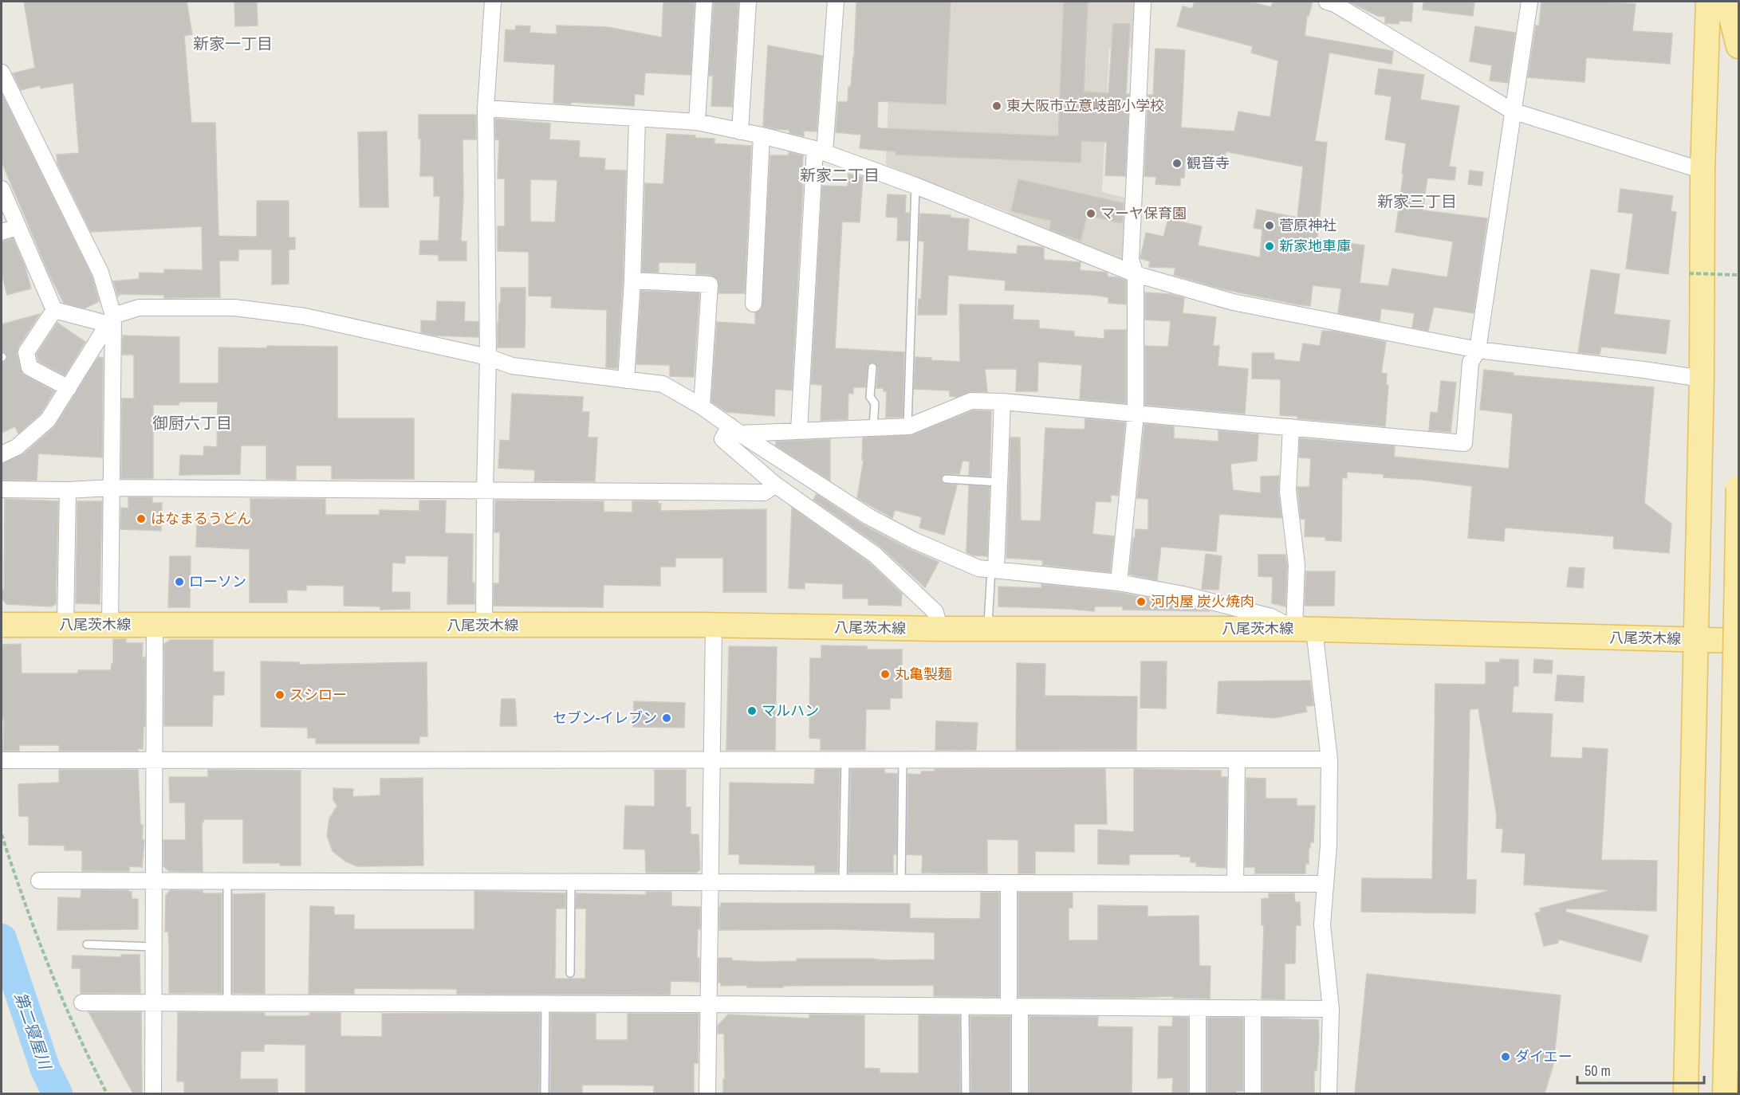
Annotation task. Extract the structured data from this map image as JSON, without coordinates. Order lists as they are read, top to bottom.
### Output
{
  "streets": {
    "main road": ["八尾茨木線"]
  },
  "districts": [
    "新家一丁目",
    "新家二丁目",
    "新家三丁目",
    "御厨六丁目"
  ],
  "water": ["第二寝屋川"],
  "places": [
    "東大阪市立意岐部小学校",
    "観音寺",
    "マーヤ保育園",
    "菅原神社",
    "新家地車庫",
    "はなまるうどん",
    "ローソン",
    "河内屋 炭火焼肉",
    "丸亀製麺",
    "スシロー",
    "マルハン",
    "セブン-イレブン",
    "ダイエー"
  ],
  "scale_bar": "50 m"
}
